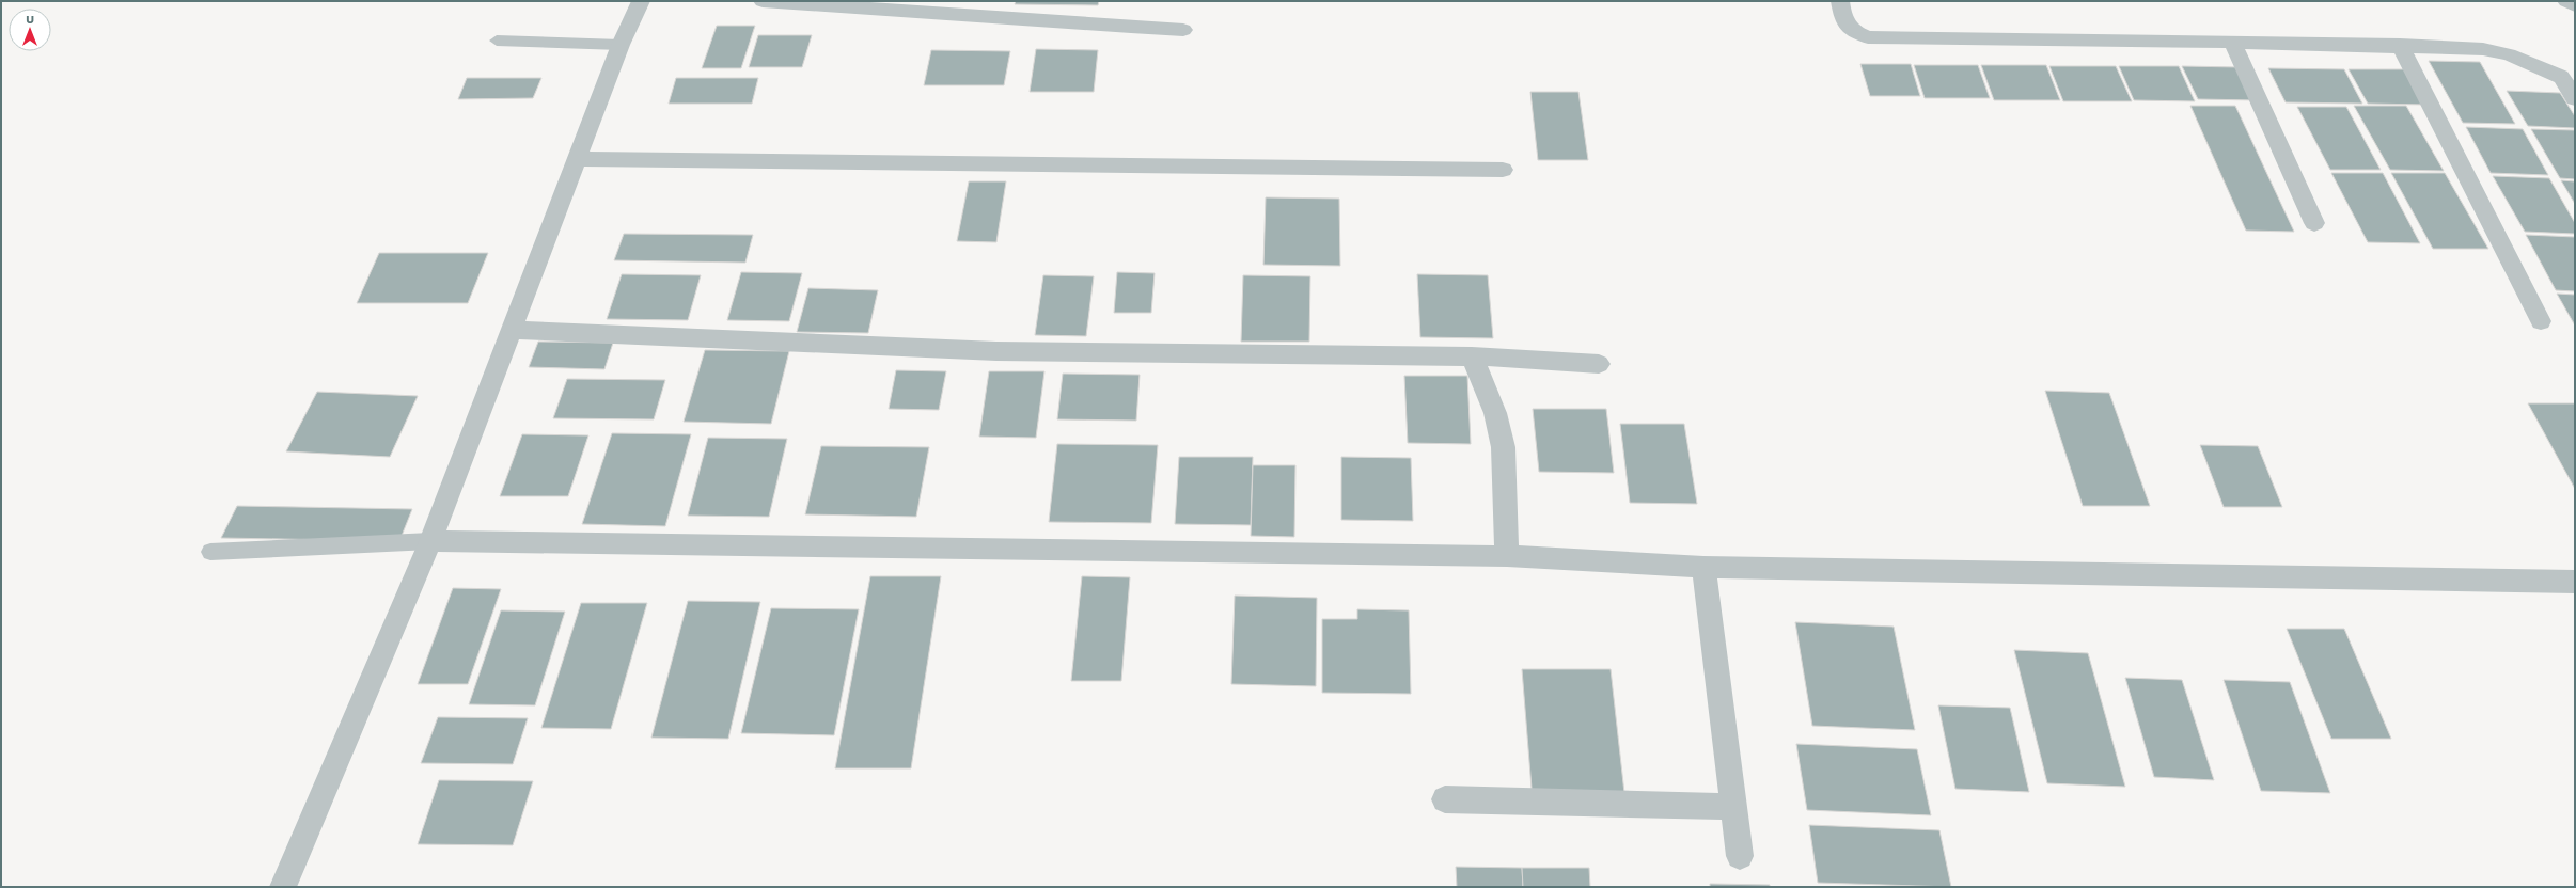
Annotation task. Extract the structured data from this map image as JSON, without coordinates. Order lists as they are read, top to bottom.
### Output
{
  "north": "top"
}
